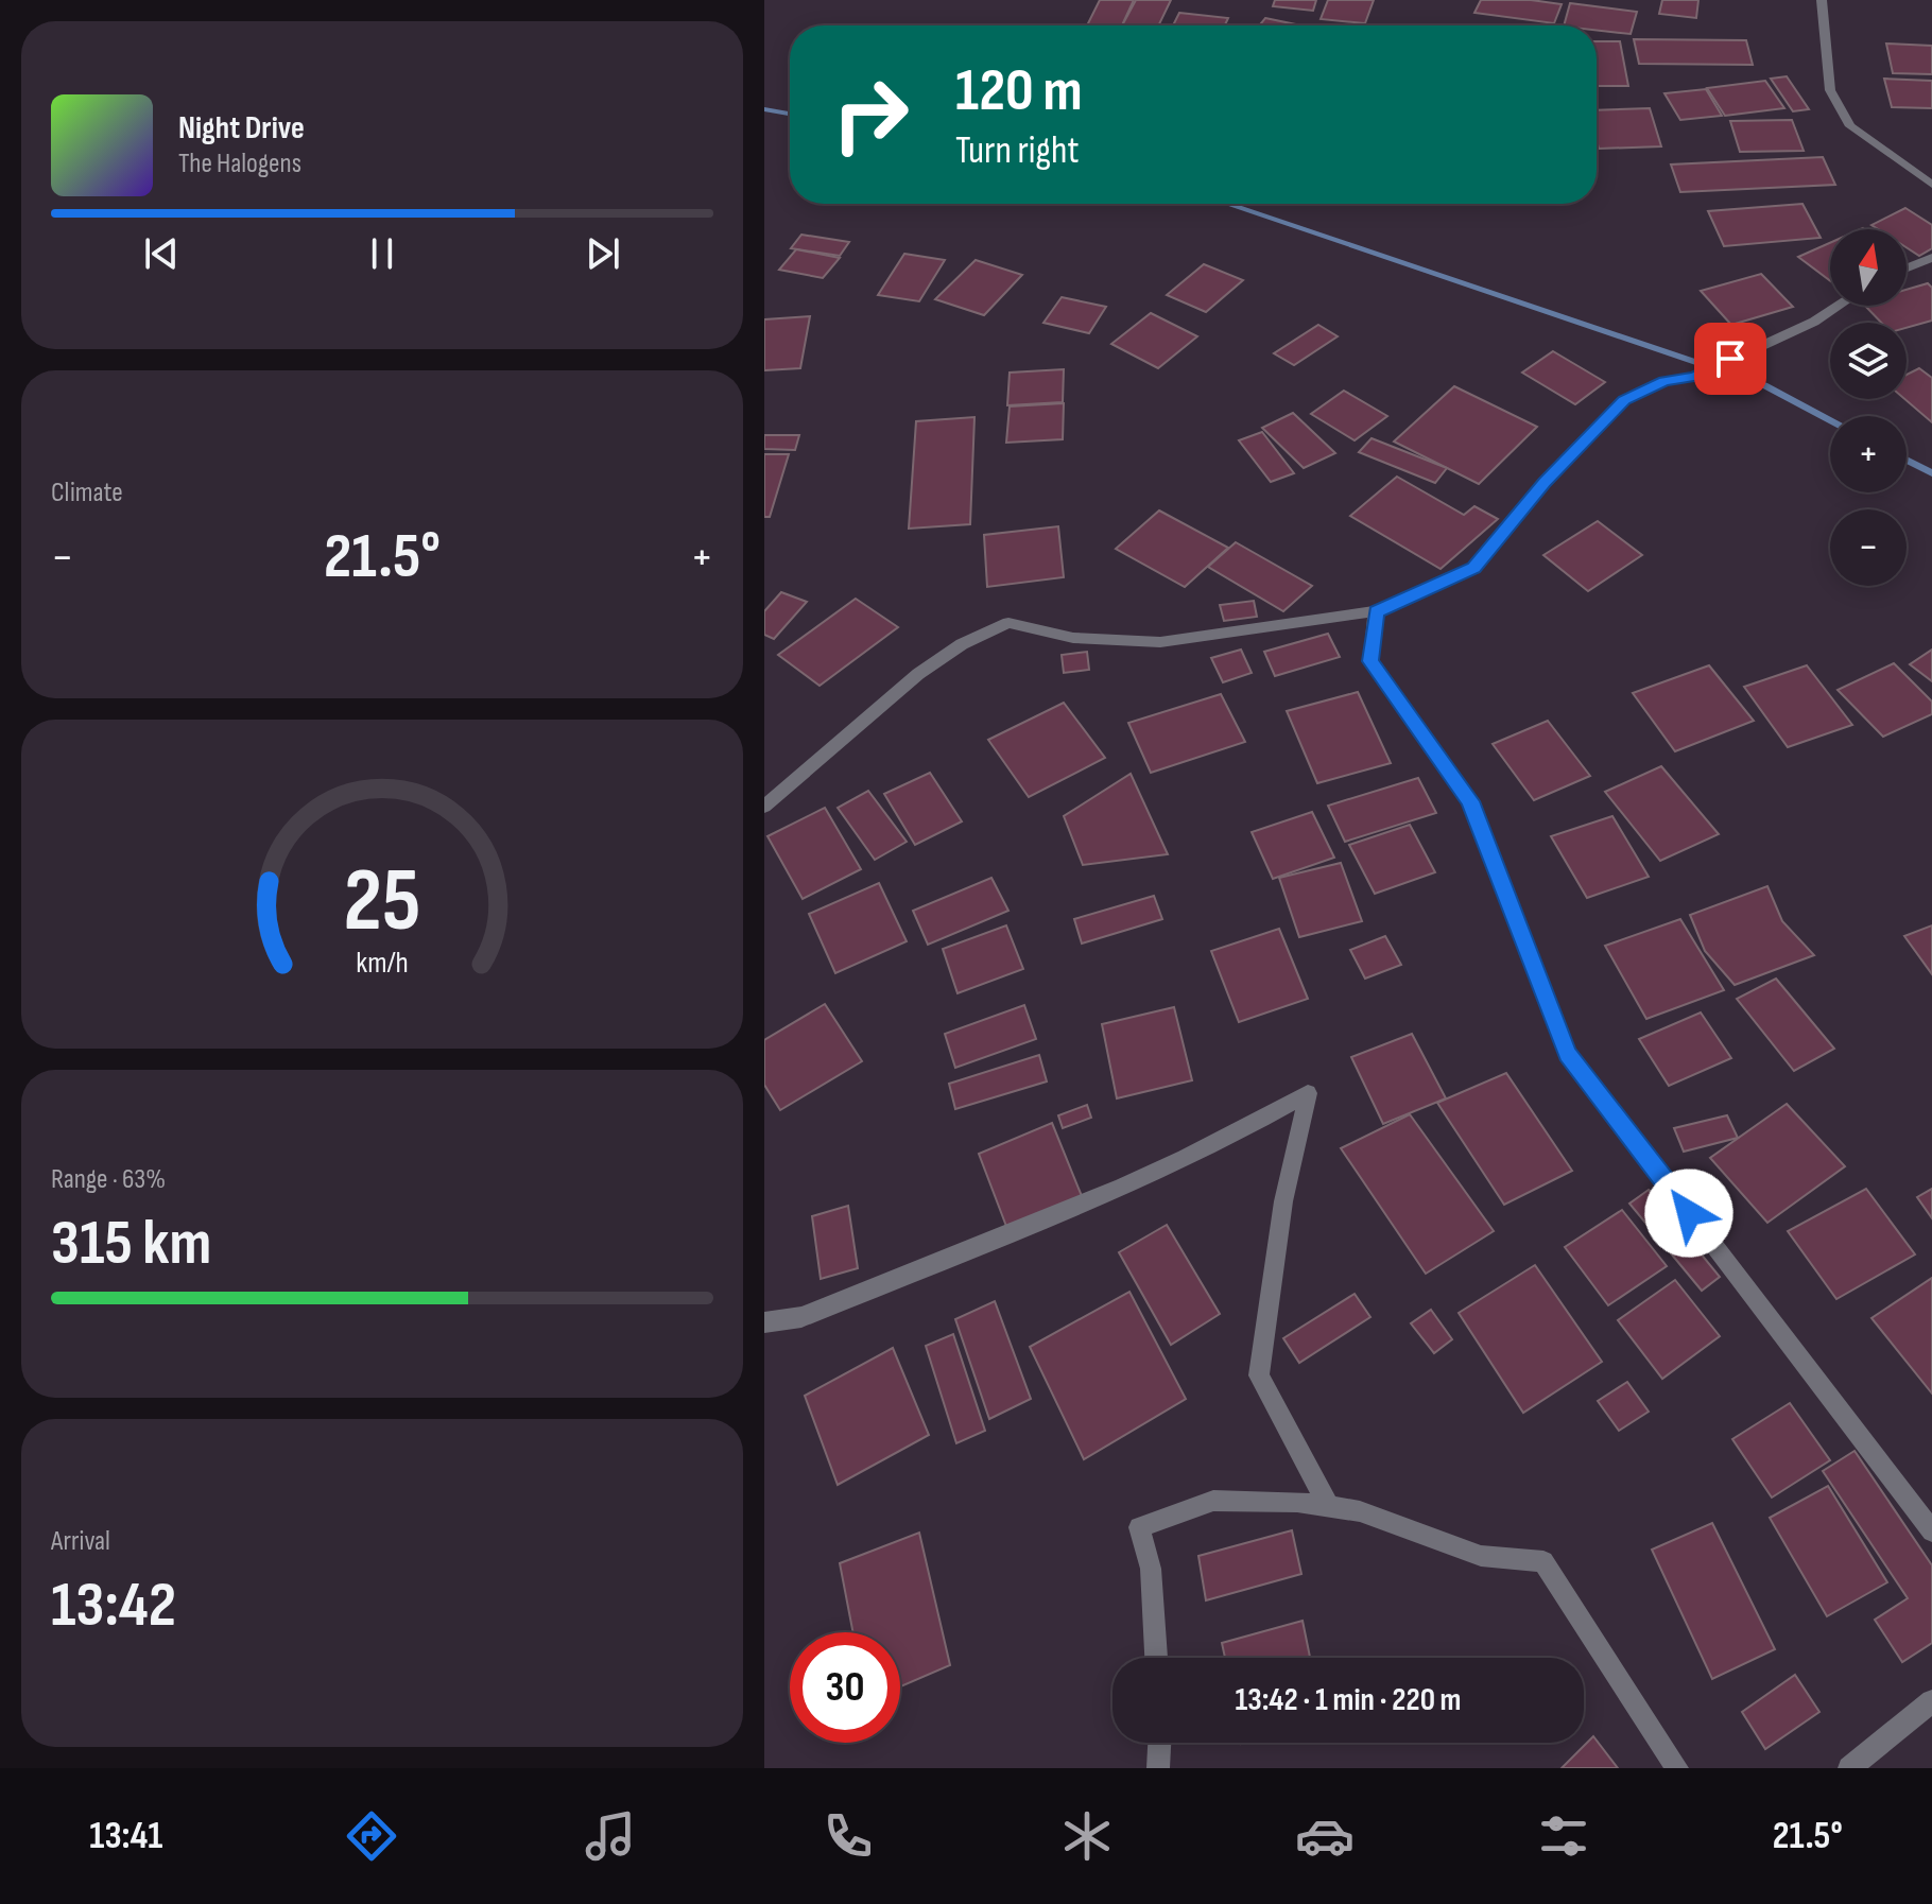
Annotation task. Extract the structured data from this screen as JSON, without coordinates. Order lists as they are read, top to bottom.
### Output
{
  "north": "top",
  "page": {
    "turn": ["120 m", "Turn right"],
    "song": ["Night Drive", "The Halogens"],
    "map_buttons": ["+", "−"],
    "tile": [
      "Climate",
      ["Range · 63%", "315 km"],
      ["Arrival", "13:42"]
    ],
    "heat": ["−", "21.5°", "+"],
    "limit": "30",
    "trip": "13:42 · 1 min · 220 m",
    "tabs": ["13:41", "21.5°"],
    "gauge": ["25", "km/h"]
  }
}
